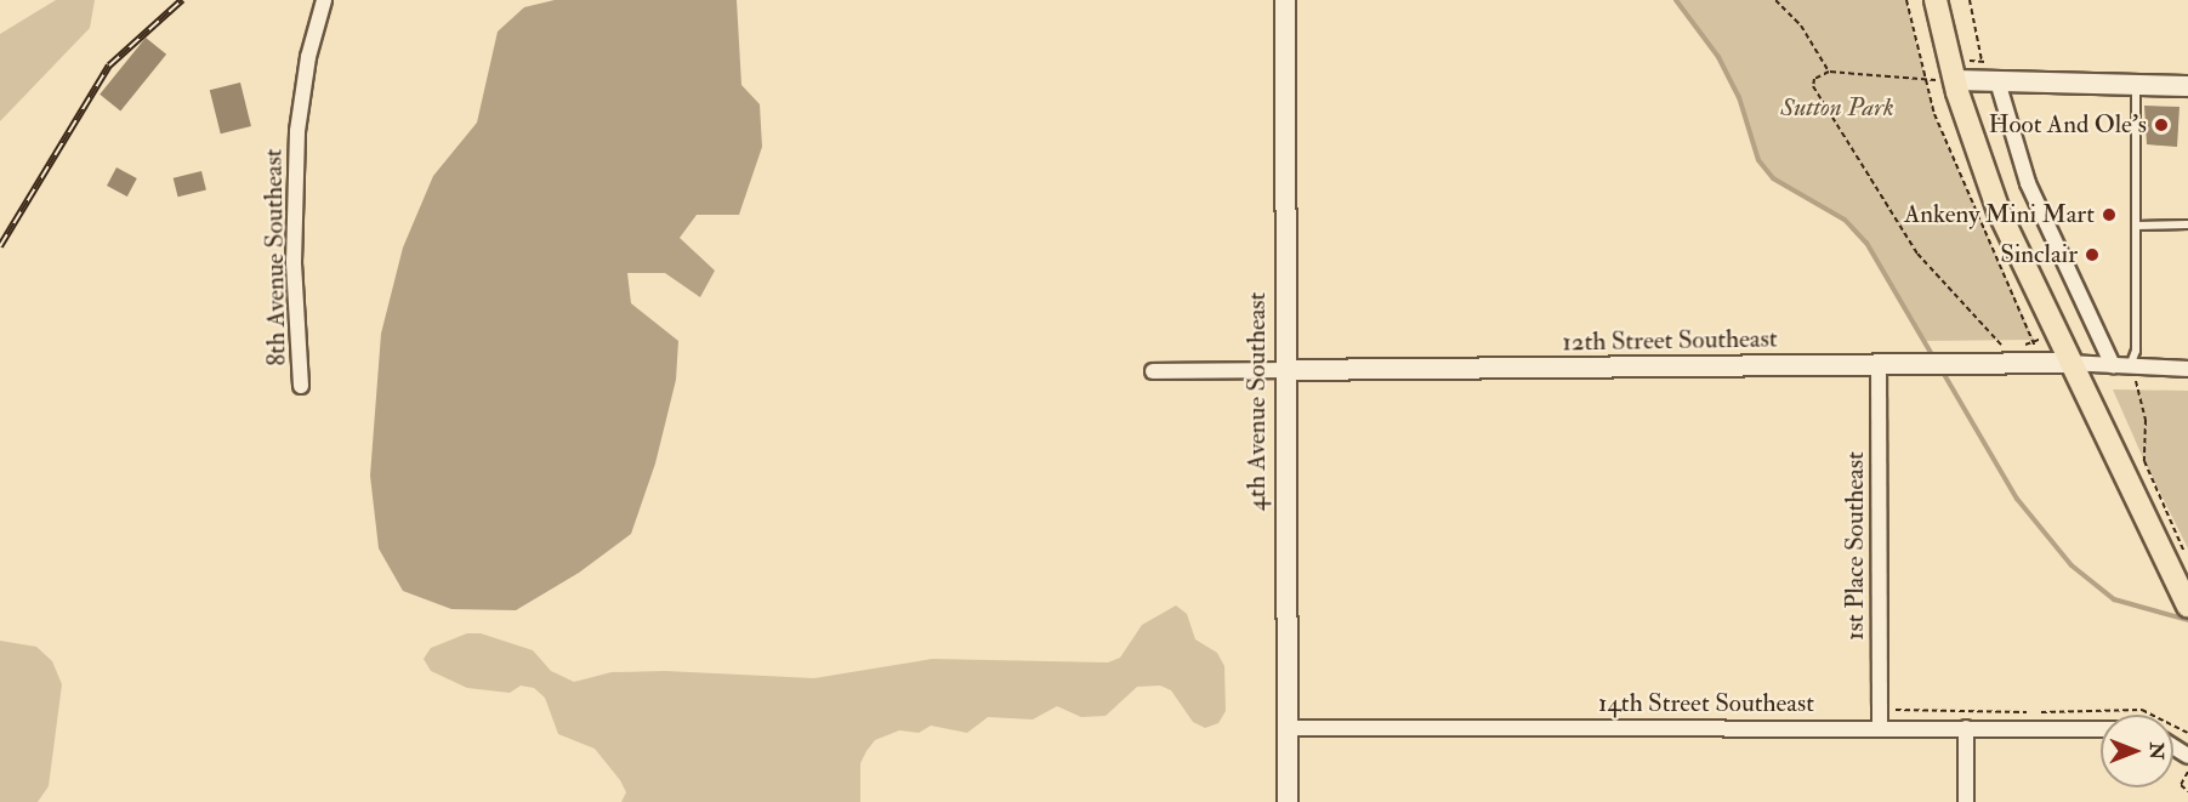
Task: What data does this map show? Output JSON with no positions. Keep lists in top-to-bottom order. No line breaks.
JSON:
{"streets":{"street":["8th Avenue Southeast","12th Street Southeast","4th Avenue Southeast","1st Place Southeast","14th Street Southeast"]},"crossings":[["12th Street Southeast","4th Avenue Southeast"],["12th Street Southeast","1st Place Southeast"],["4th Avenue Southeast","14th Street Southeast"],["1st Place Southeast","14th Street Southeast"]],"parks":["Sutton Park"],"places":["Hoot And Ole's","Ankeny Mini Mart","Sinclair"],"north":"right"}
